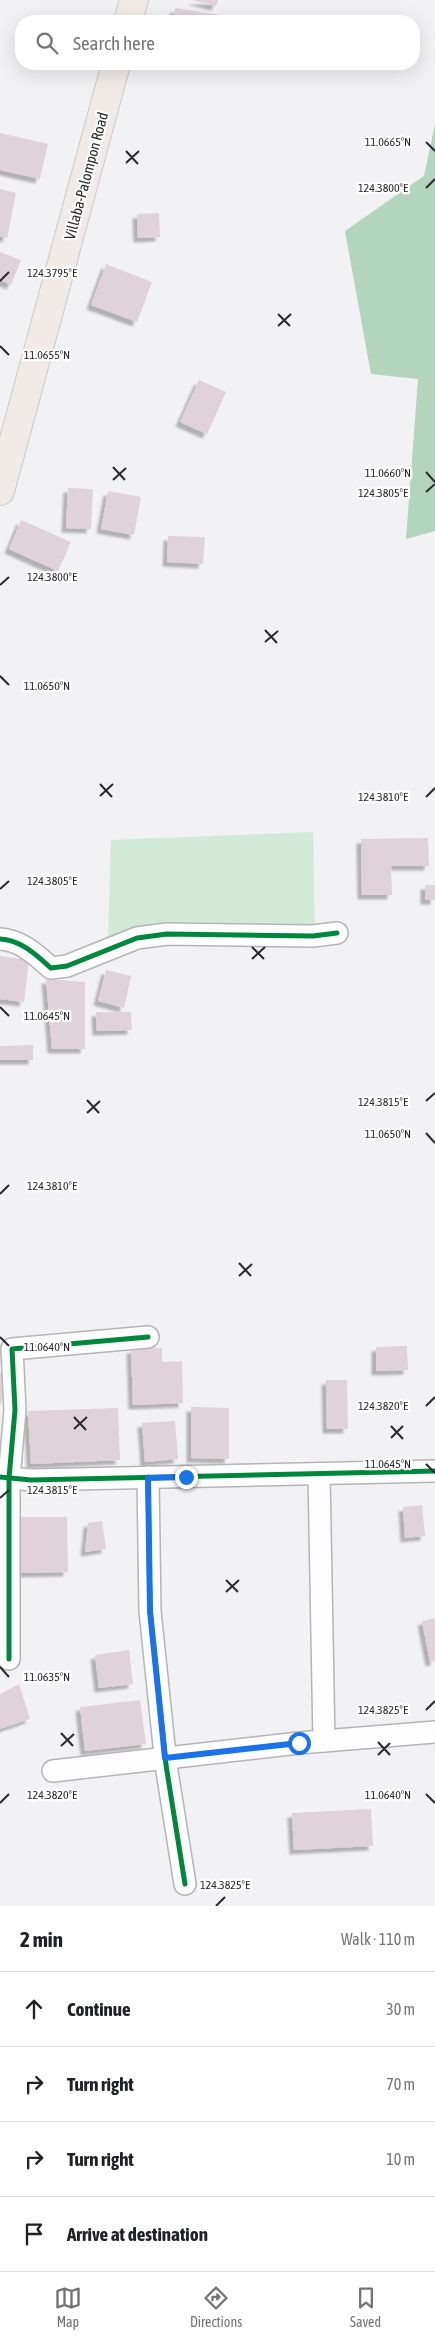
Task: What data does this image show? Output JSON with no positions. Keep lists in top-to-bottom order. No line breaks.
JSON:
{"streets":{"main road":["Villaba-Palompon Road"]},"page":{"search":"Search here","heading":["2 min","Walk · 110 m"],"list":[["Continue","30 m"],["Turn right","70 m"],["Turn right","10 m"],"Arrive at destination"],"nav":["Map","Directions","Saved"]},"coordinates":["11.0665°N","124.3800°E","124.3795°E","11.0655°N","11.0660°N","124.3805°E","11.0650°N","124.3810°E","11.0645°N","124.3815°E","11.0640°N","124.3820°E","11.0635°N","124.3825°E"]}
